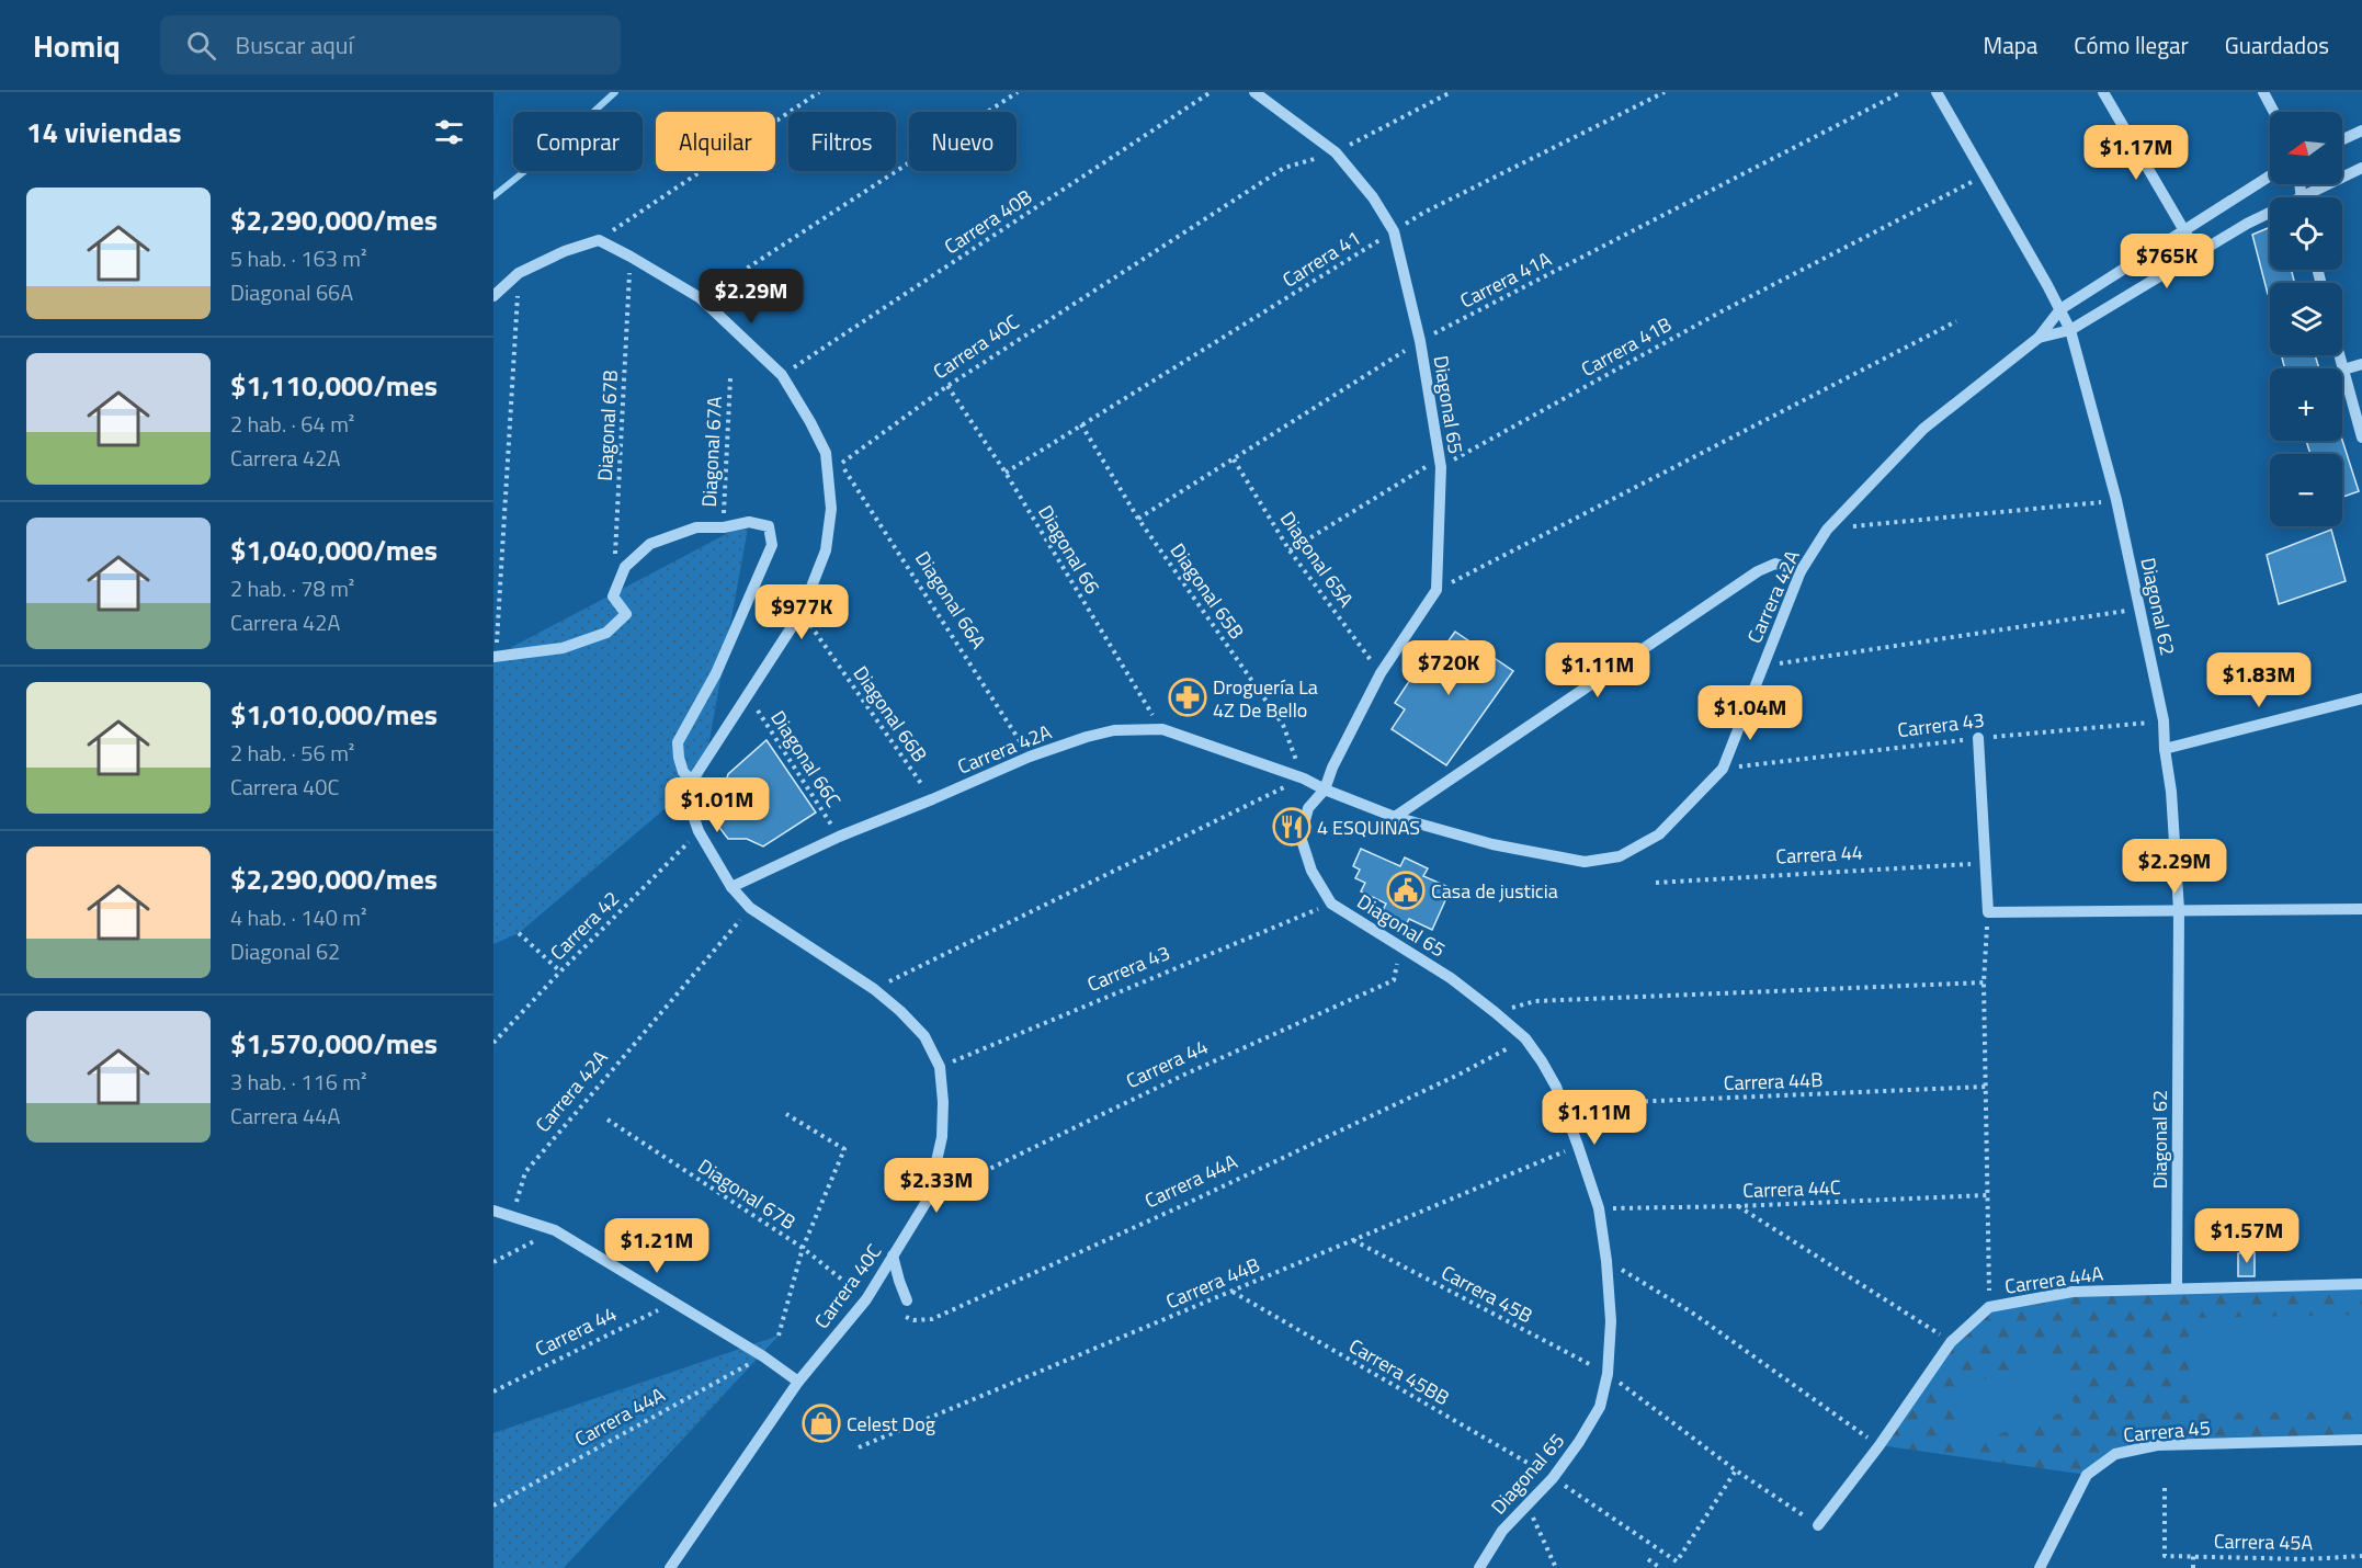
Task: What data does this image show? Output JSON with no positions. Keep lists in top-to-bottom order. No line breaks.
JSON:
{"streets":{"street":["Carrera 40C","Diagonal 65","Carrera 42A","Diagonal 62","Carrera 44A","Carrera 45"],"path":["Carrera 40B","Carrera 41","Carrera 41A","Carrera 41B","Diagonal 67B","Diagonal 67A","Diagonal 66","Diagonal 65A","Diagonal 65B","Diagonal 66A","Diagonal 66B","Carrera 43","Diagonal 66C","Carrera 44","Carrera 42","Carrera 44B","Carrera 44C","Carrera 45B","Carrera 45BB","Carrera 45A"]},"crossings":[["Carrera 41","Diagonal 65"],["Carrera 41","Diagonal 66"],["Carrera 41","Diagonal 65B"],["Carrera 41A","Diagonal 65"],["Carrera 41A","Diagonal 65A"],["Carrera 41A","Diagonal 65B"],["Carrera 40C","Diagonal 65"],["Carrera 40C","Diagonal 67B"],["Carrera 40C","Diagonal 67A"],["Carrera 40C","Diagonal 66"],["Carrera 40C","Carrera 42A"],["Carrera 40C","Diagonal 66A"],["Carrera 40C","Carrera 43"],["Carrera 40C","Carrera 44"],["Carrera 40C","Carrera 42"],["Carrera 41B","Diagonal 65"],["Carrera 41B","Diagonal 65A"],["Carrera 41B","Diagonal 62"],["Diagonal 65","Diagonal 65A"],["Diagonal 65","Carrera 42A"],["Diagonal 65","Carrera 43"],["Diagonal 65","Carrera 44"],["Diagonal 65","Carrera 44B"],["Diagonal 65","Carrera 44A"],["Diagonal 65","Carrera 44C"],["Diagonal 65","Carrera 45B"],["Diagonal 65","Carrera 45BB"],["Diagonal 66","Carrera 42A"],["Diagonal 65B","Carrera 42A"],["Carrera 42A","Diagonal 66A"],["Carrera 42A","Diagonal 62"],["Carrera 42A","Diagonal 66B"],["Carrera 42A","Carrera 43"],["Carrera 42A","Diagonal 66C"],["Diagonal 62","Carrera 43"],["Diagonal 62","Carrera 44A"],["Carrera 44B","Carrera 45B"],["Carrera 44B","Carrera 45BB"],["Carrera 44A","Carrera 45B"],["Carrera 45B","Carrera 45BB"]],"places":{"pharmacy":["Droguería La 4Z De Bello"],"restaurant":["4 ESQUINAS"],"public building":["Casa de justicia"],"shop":["Celest Dog"]},"north":"left","page":{"header":"Homiq","search":"Buscar aquí","nav":["Mapa","Cómo llegar","Guardados"],"heading":"14 viviendas","map_buttons":["+","−"],"chip":["Comprar","Alquilar","Filtros","Nuevo"],"price":["$1.17M","$765K","$2.29M","$977K","$720K","$1.11M","$1.83M","$1.04M","$1.01M","$2.29M","$1.11M","$2.33M","$1.57M","$1.21M"],"list":[{"name":"$2,290,000/mes","note":"5 hab. · 163 m² · Diagonal 66A"},{"name":"$1,110,000/mes","note":"2 hab. · 64 m² · Carrera 42A"},{"name":"$1,040,000/mes","note":"2 hab. · 78 m² · Carrera 42A"},{"name":"$1,010,000/mes","note":"2 hab. · 56 m² · Carrera 40C"},{"name":"$2,290,000/mes","note":"4 hab. · 140 m² · Diagonal 62"},{"name":"$1,570,000/mes","note":"3 hab. · 116 m² · Carrera 44A"}]}}
